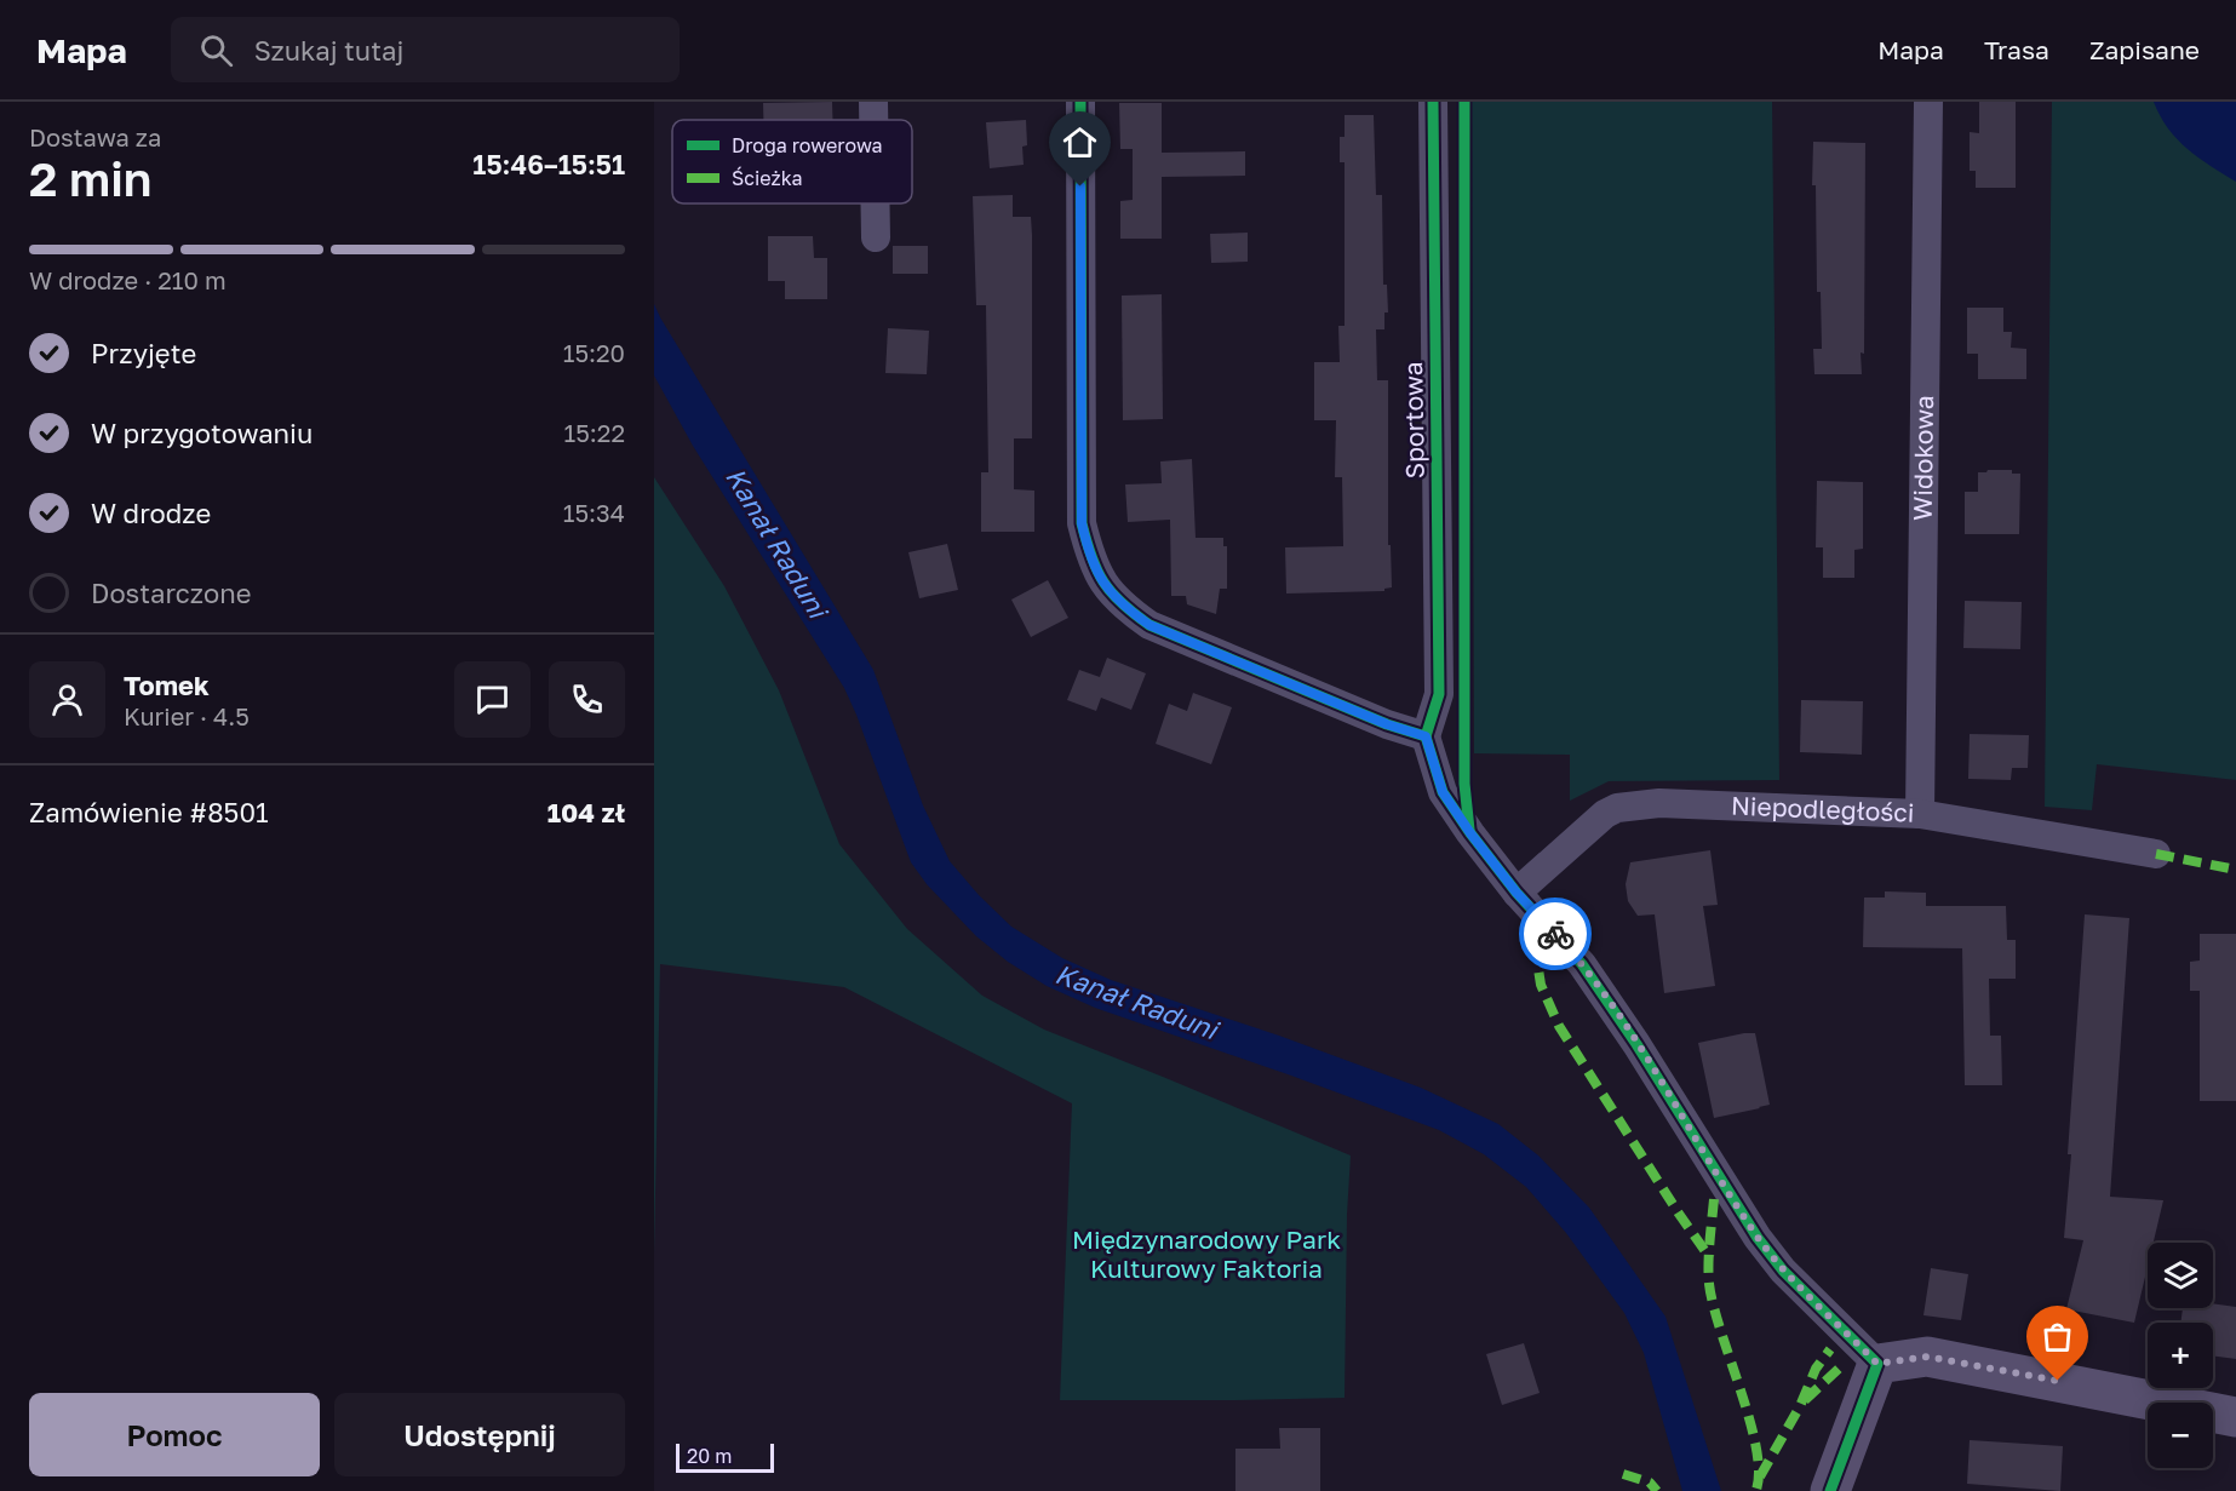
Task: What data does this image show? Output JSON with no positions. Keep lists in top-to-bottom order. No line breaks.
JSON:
{"streets":{"street":["Sportowa","Widokowa","Niepodległości"]},"crossings":[["Widokowa","Niepodległości"]],"water":["Kanał Raduni"],"parks":["Międzynarodowy Park Kulturowy Faktoria"],"legend":["Droga rowerowa","Ścieżka"],"scale_bar":"20 m","page":{"header":"Mapa","search":"Szukaj tutaj","nav":["Mapa","Trasa","Zapisane"],"heading":["2 min","Dostawa za","15:46–15:51"],"panel":["Tomek","Kurier · 4.5","Zamówienie #8501","104 zł"],"bar":"W drodze · 210 m","list":[["Przyjęte","15:20"],["W przygotowaniu","15:22"],["W drodze","15:34"],"Dostarczone"],"map_buttons":["+","−"],"buttons":["Pomoc","Udostępnij"],"scale":"20 m"}}
